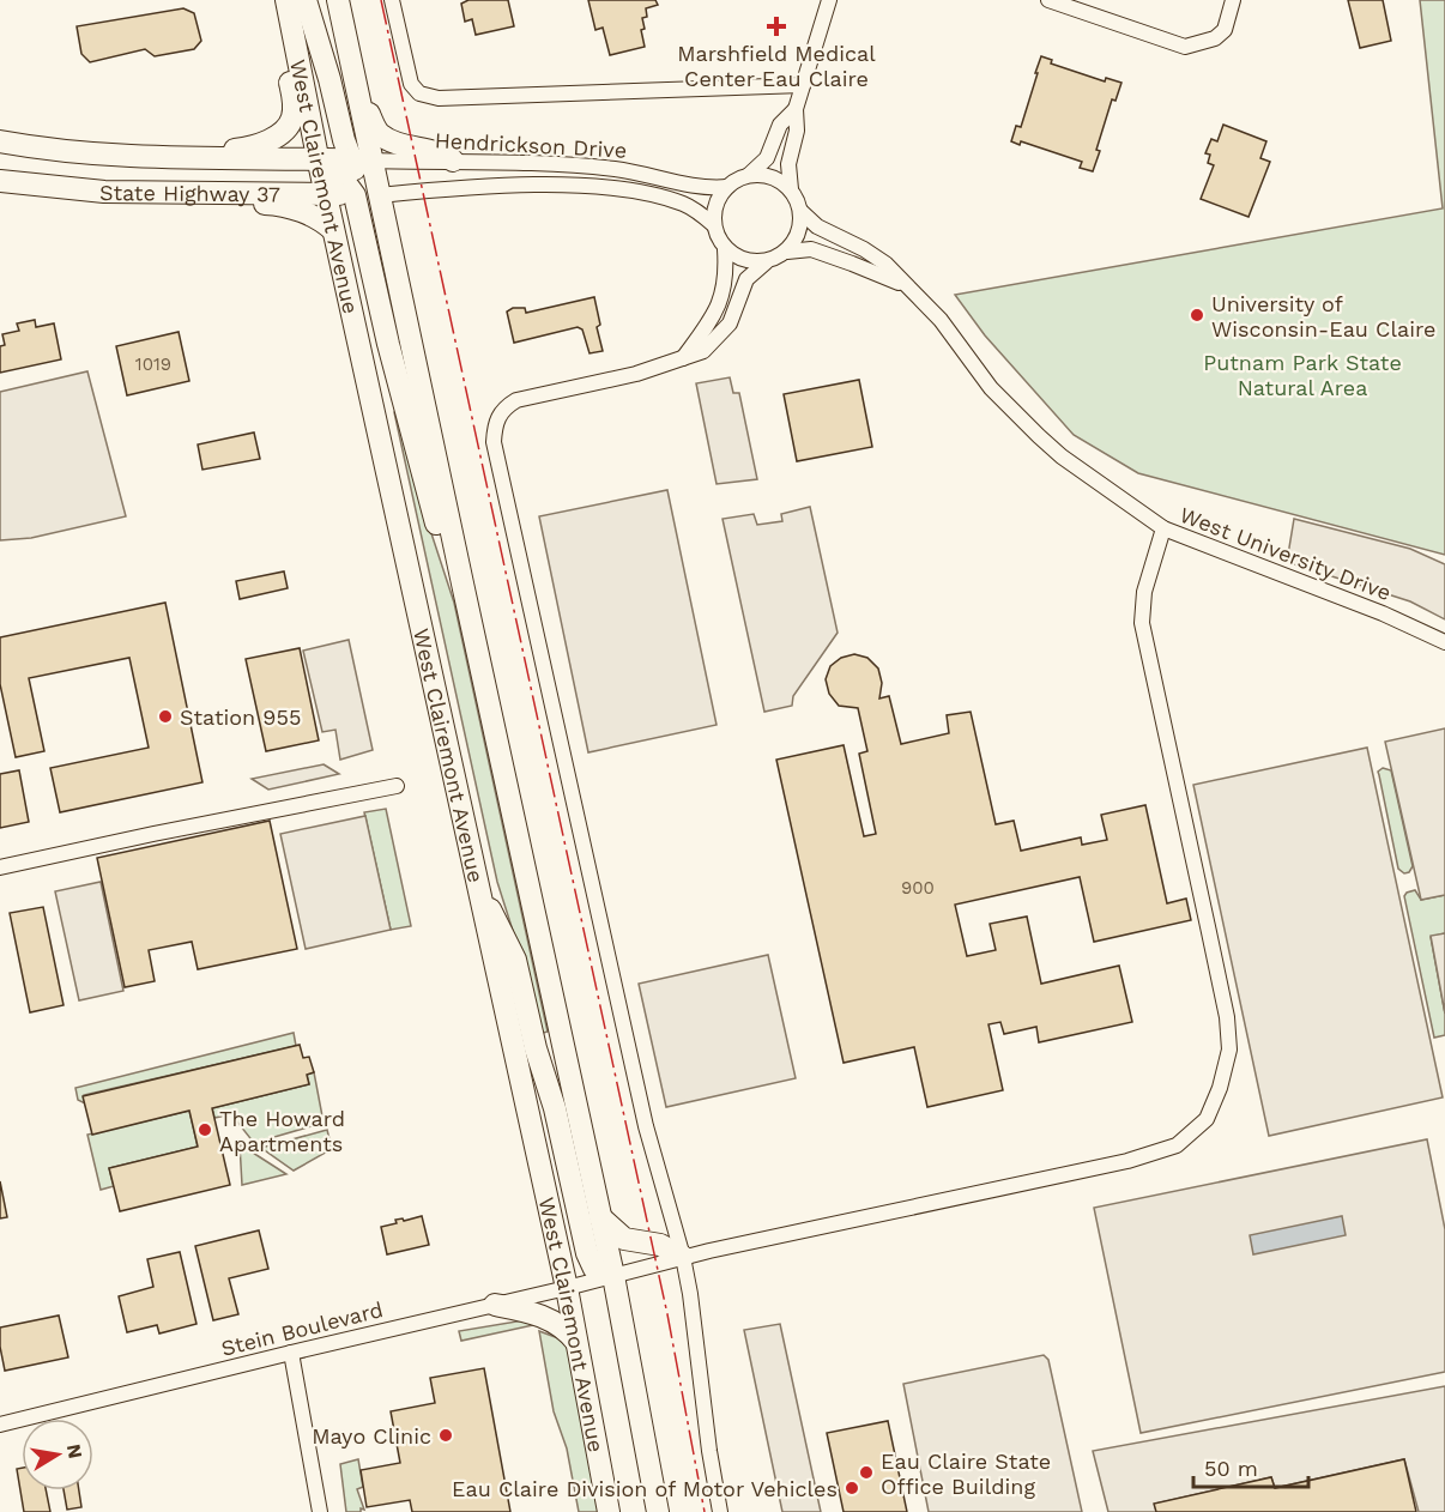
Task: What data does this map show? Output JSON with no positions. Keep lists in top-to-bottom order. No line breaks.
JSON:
{"streets":{"main road":["West Clairemont Avenue","State Highway 37"],"street":["Hendrickson Drive","West University Drive","Stein Boulevard"]},"crossings":[["Hendrickson Drive","State Highway 37"],["Hendrickson Drive","West University Drive"],["West Clairemont Avenue","State Highway 37"],["West Clairemont Avenue","Stein Boulevard"],["West University Drive","Stein Boulevard"]],"parks":["Putnam Park State Natural Area"],"places":{"health":["Marshfield Medical Center Eau Claire"],"other":["University of Wisconsin-Eau Claire","Station 955","The Howard Apartments","Mayo Clinic","Eau Claire State Office Building","Eau Claire Division of Motor Vehicles"]},"house_numbers":["1019","900"],"scale_bar":"50 m","north":"right"}
